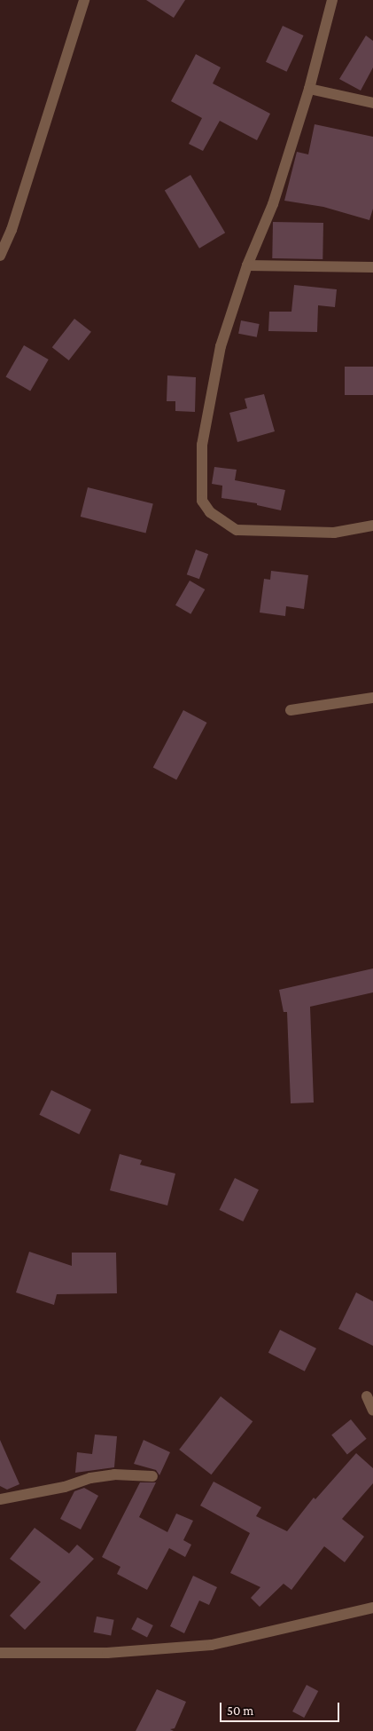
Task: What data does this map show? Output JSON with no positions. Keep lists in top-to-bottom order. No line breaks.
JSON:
{"scale_bar":"50 m"}
